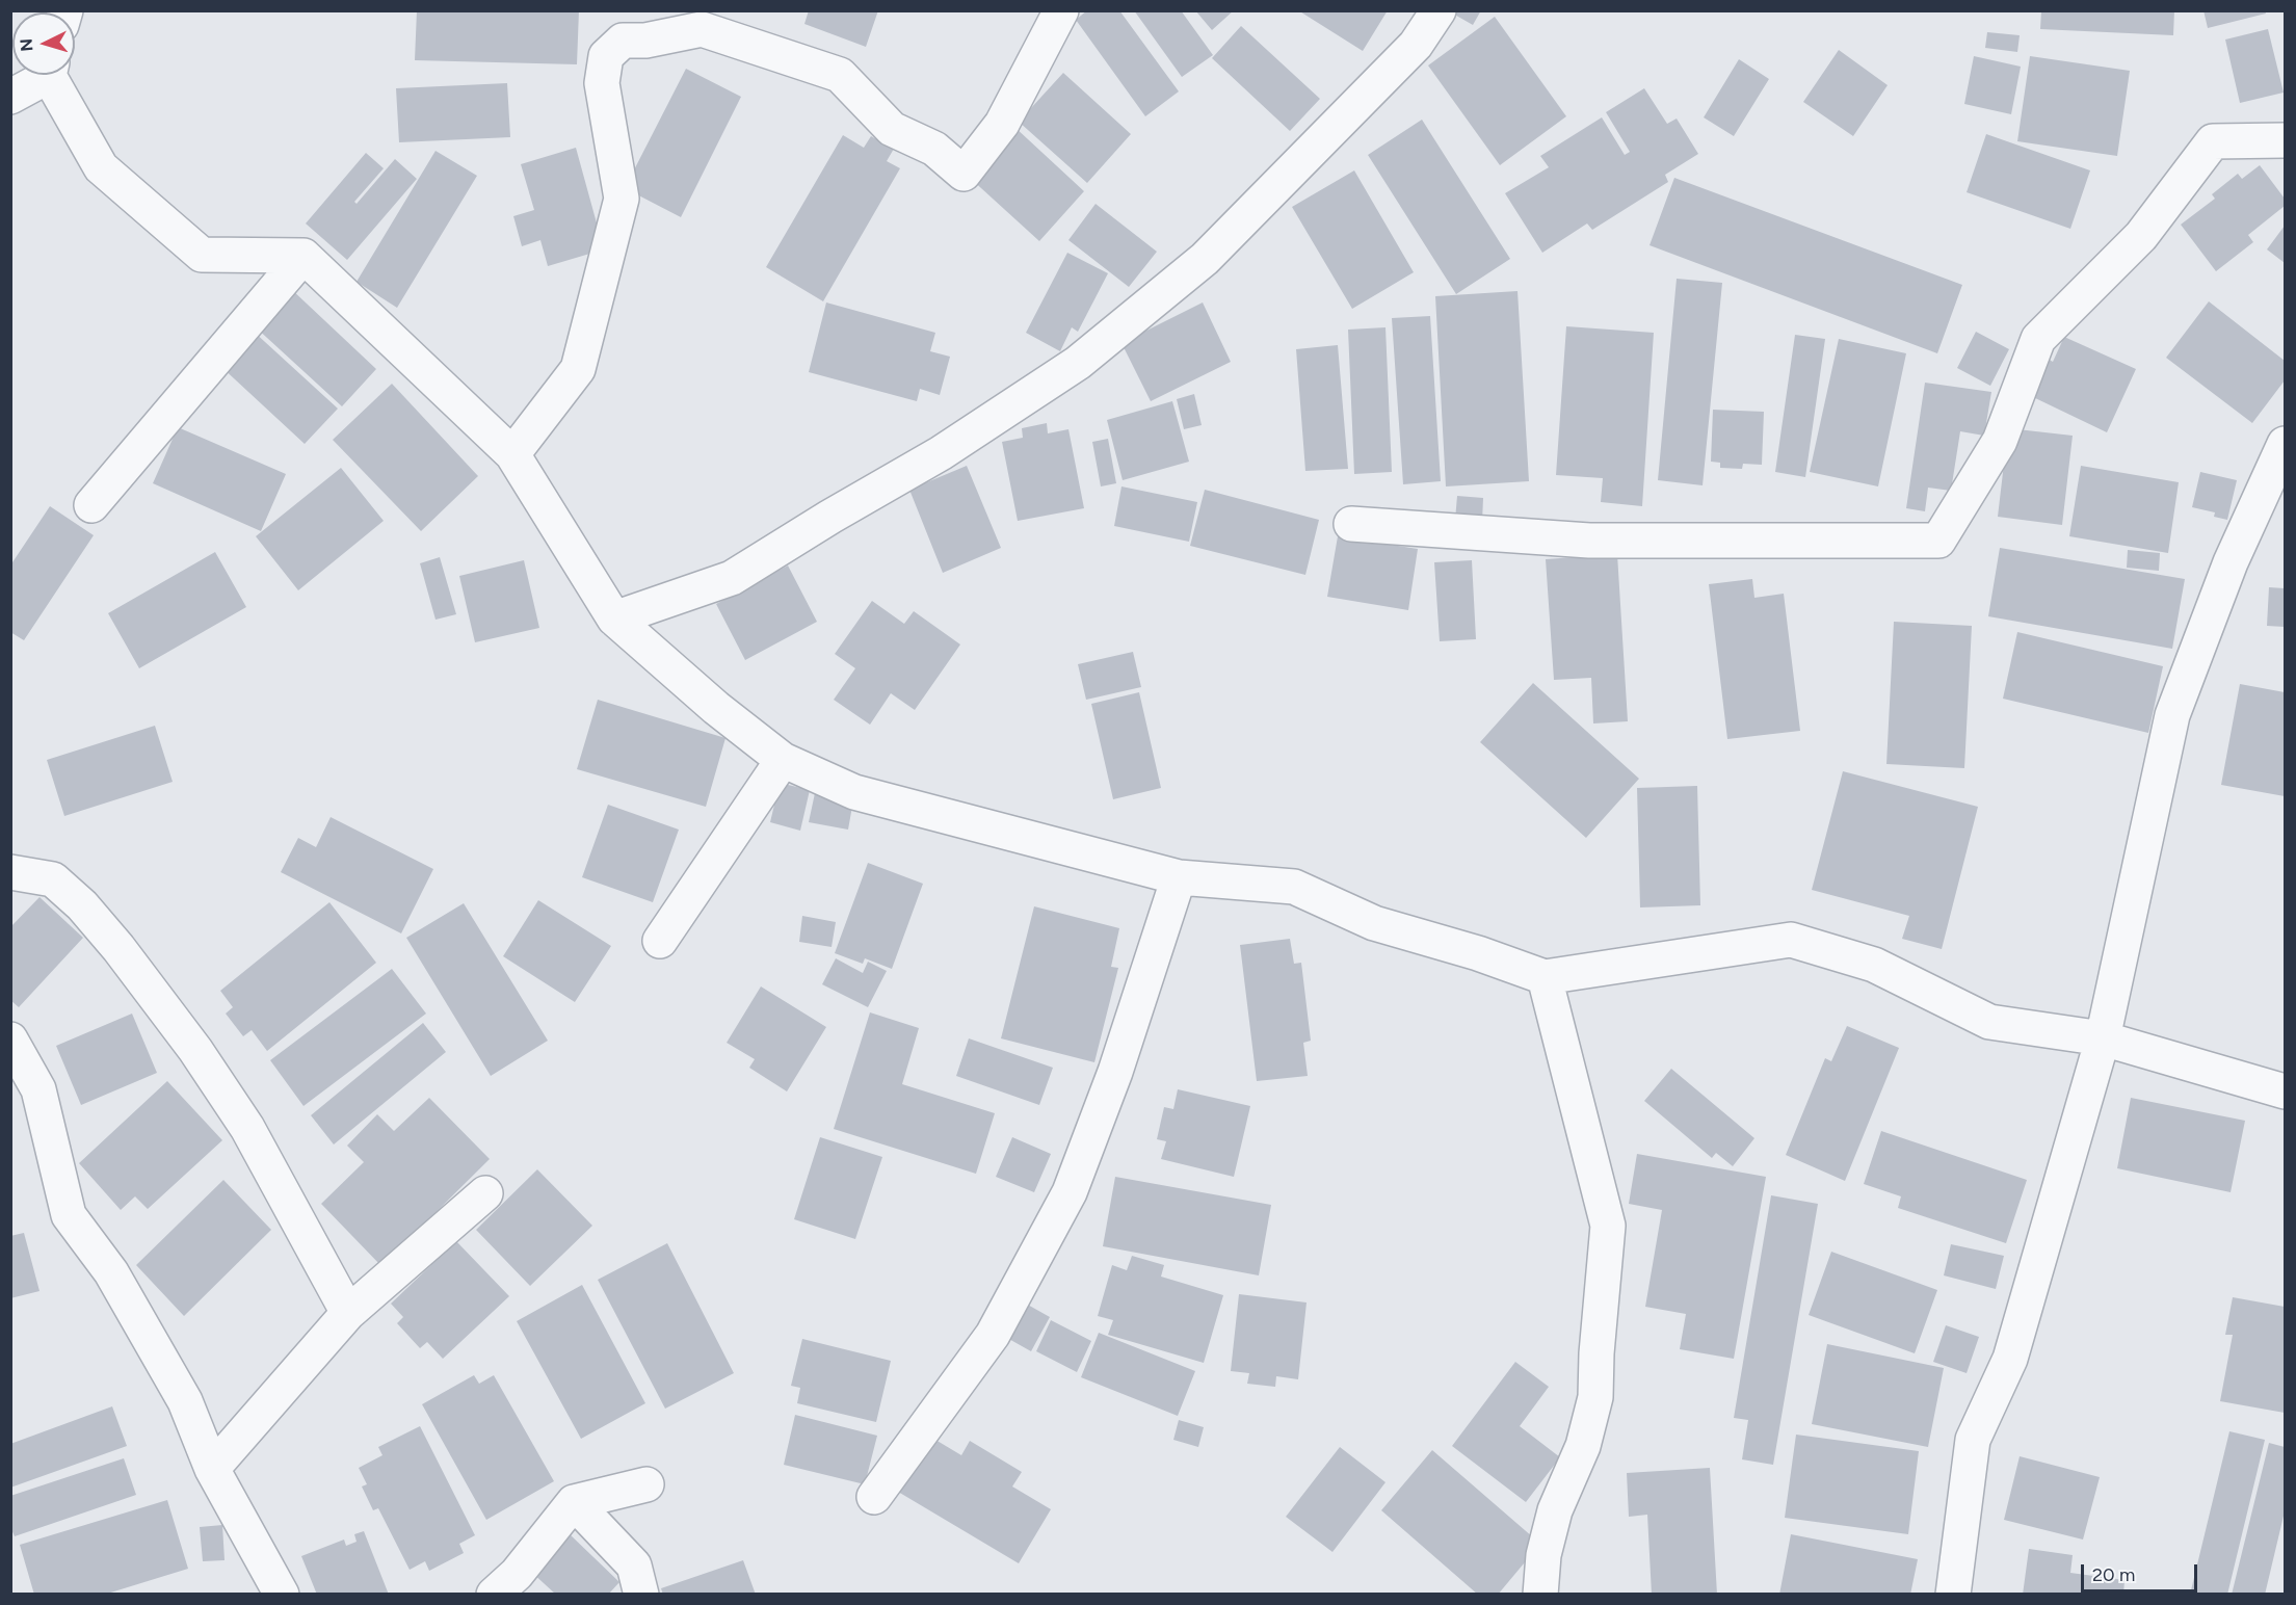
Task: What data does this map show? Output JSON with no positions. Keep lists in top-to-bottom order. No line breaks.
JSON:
{"scale_bar":"20 m","north":"left"}
